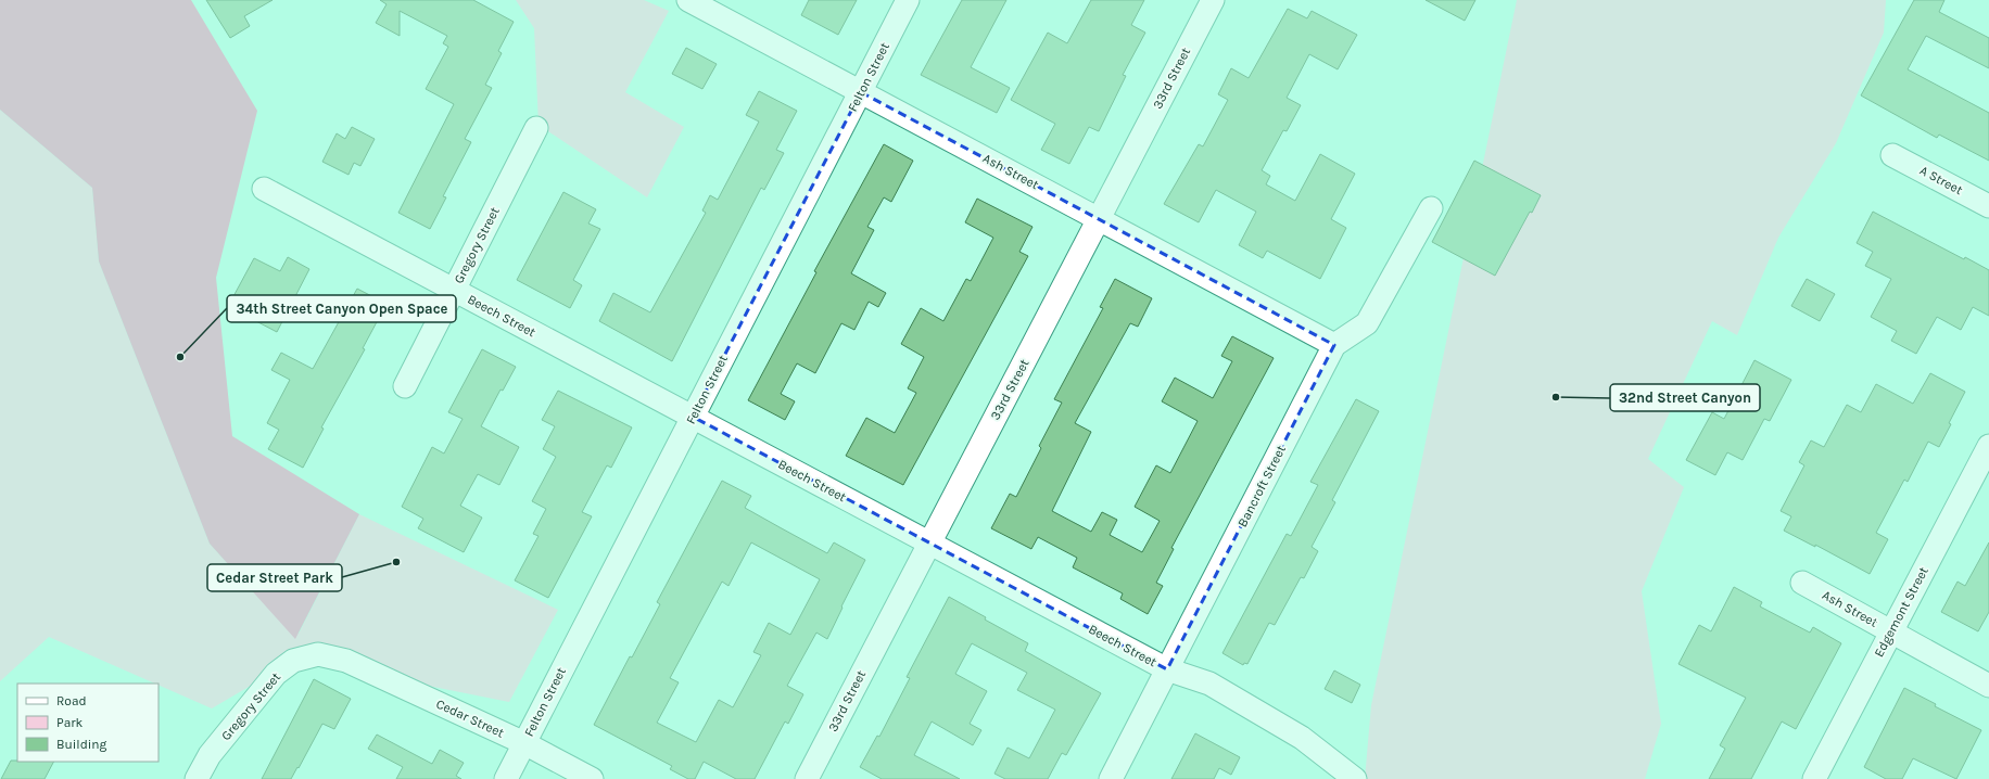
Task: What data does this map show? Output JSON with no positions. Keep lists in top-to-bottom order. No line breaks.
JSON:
{"streets":{"street":["Felton Street","33rd Street","Ash Street","A Street","Gregory Street","Beech Street","Bancroft Street","Edgemont Street","Cedar Street"]},"crossings":[["Felton Street","Ash Street"],["Felton Street","Beech Street"],["Felton Street","Cedar Street"],["33rd Street","Ash Street"],["33rd Street","Beech Street"],["Ash Street","Bancroft Street"],["Ash Street","Edgemont Street"],["Gregory Street","Beech Street"],["Gregory Street","Cedar Street"],["Beech Street","Bancroft Street"]],"places":["34th Street Canyon Open Space","32nd Street Canyon","Cedar Street Park"],"legend":["Road","Park","Building"]}
